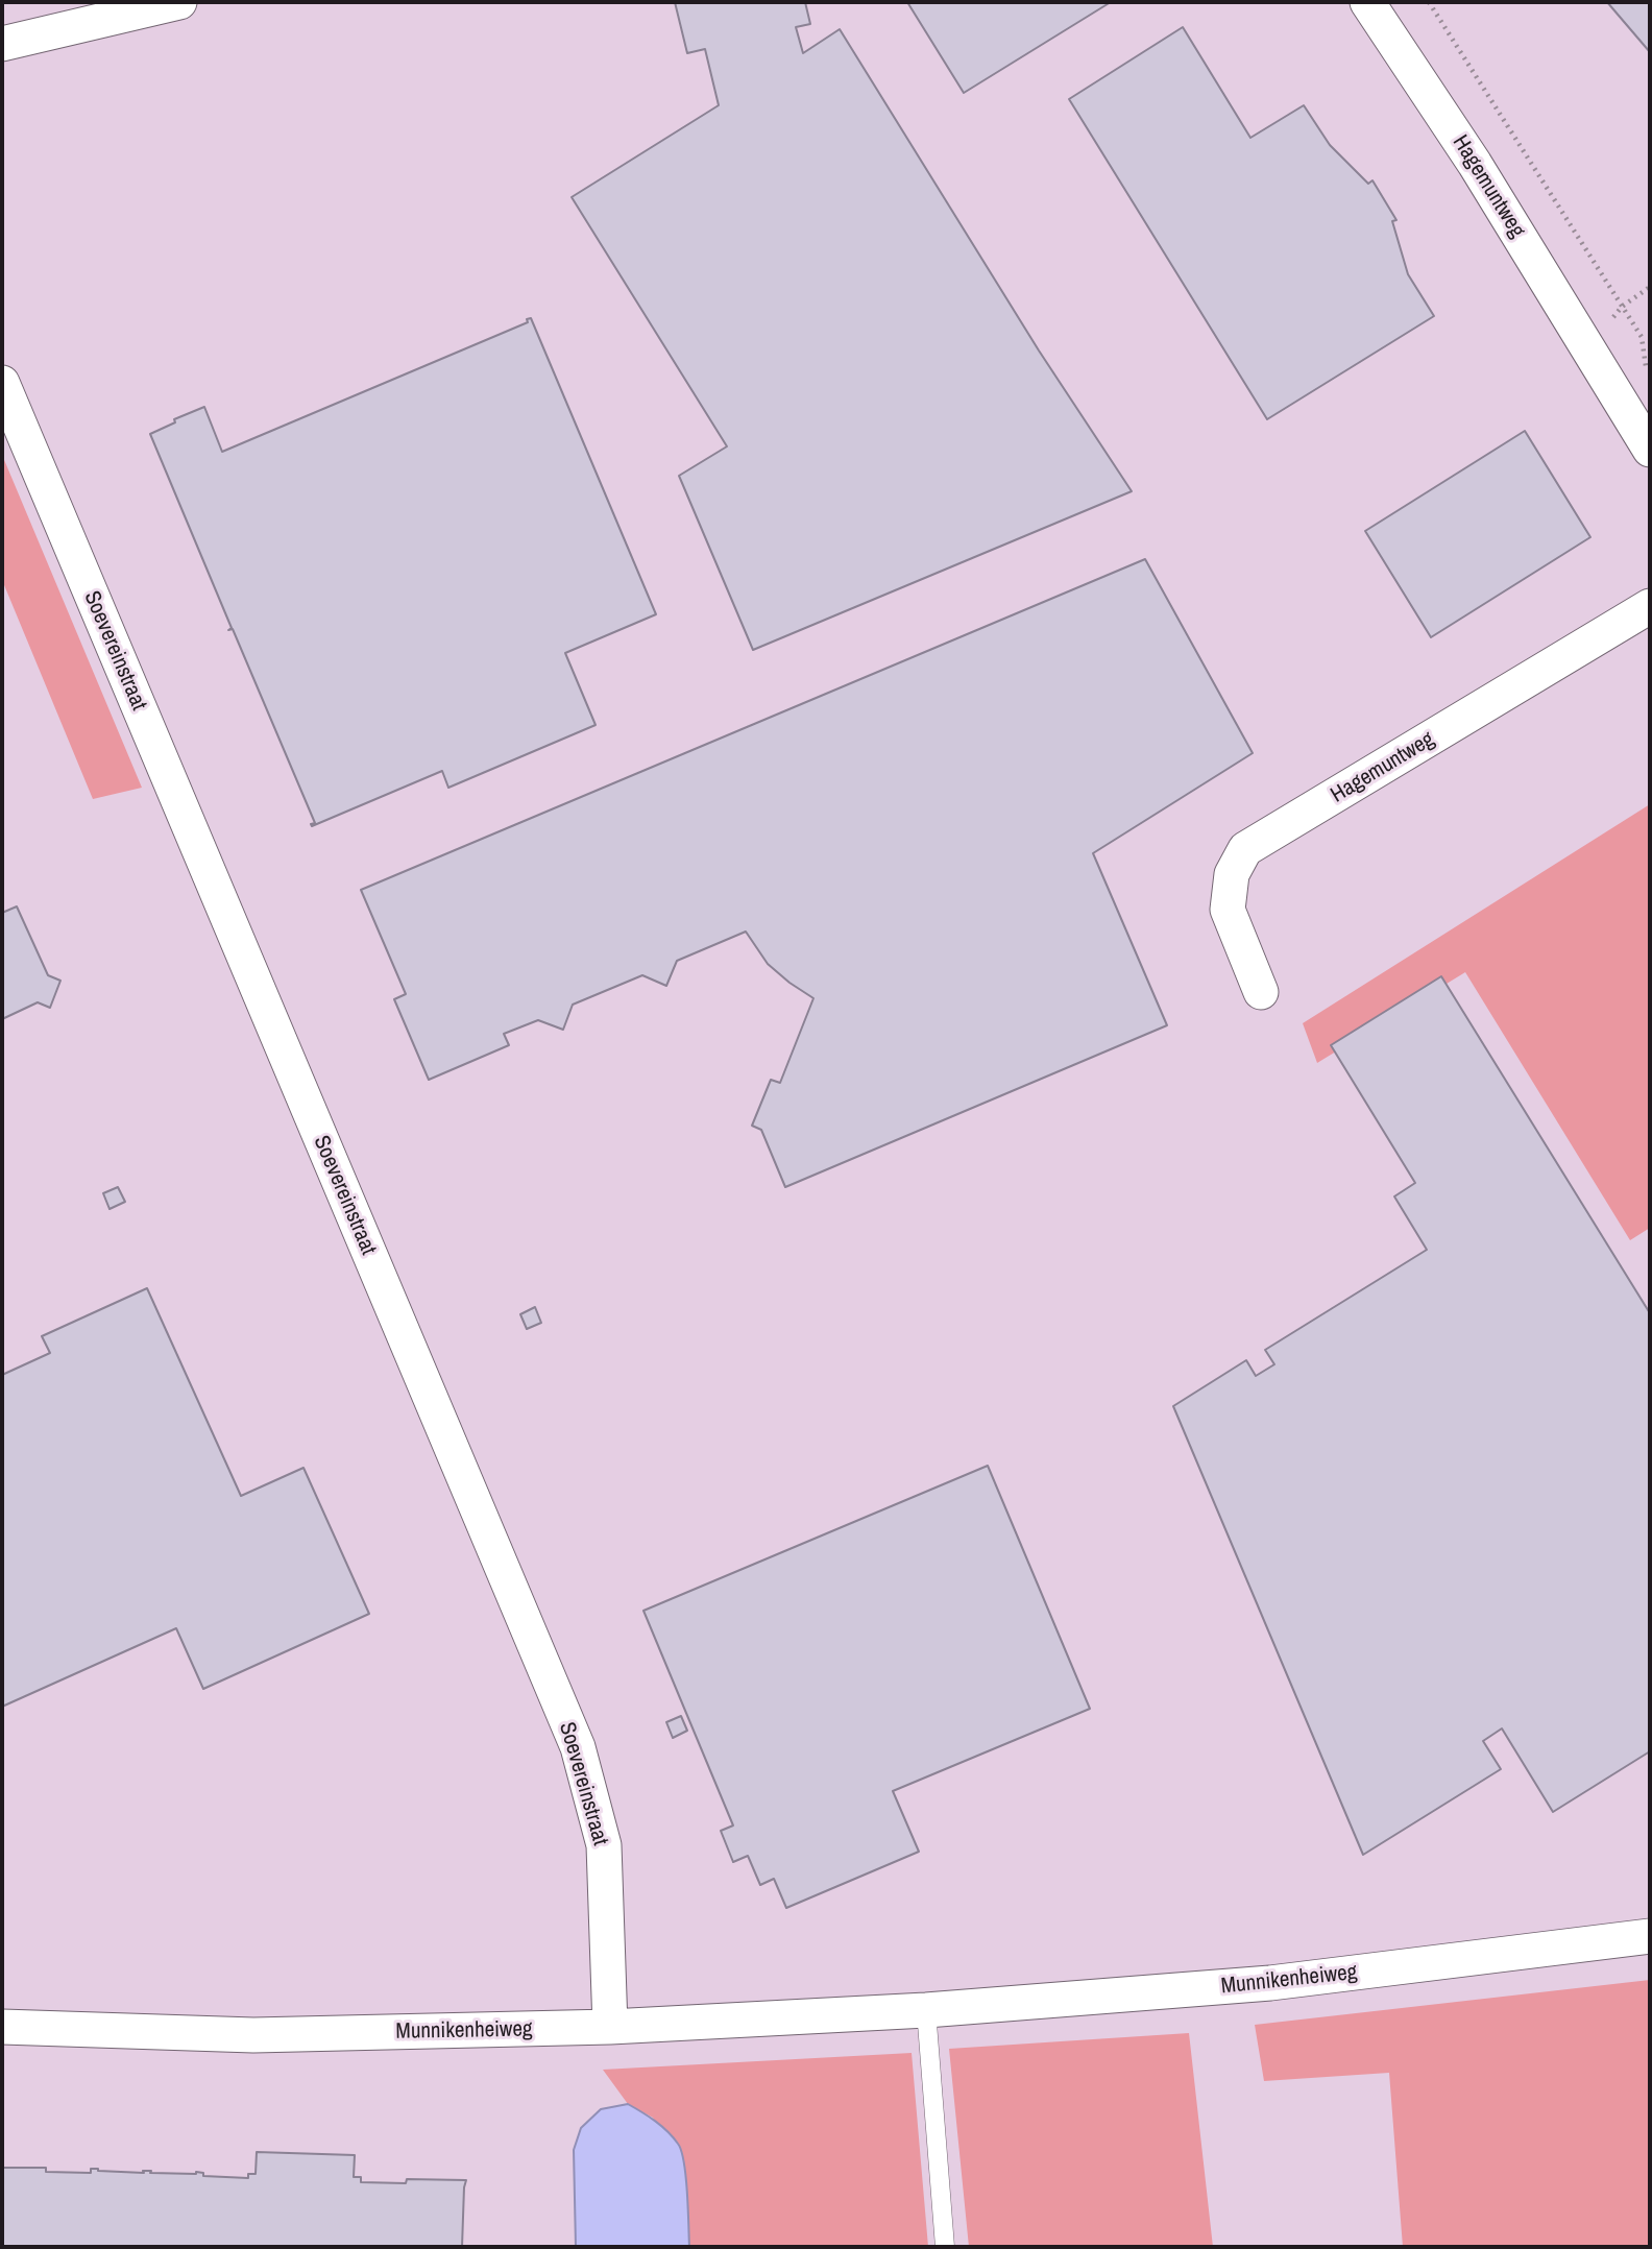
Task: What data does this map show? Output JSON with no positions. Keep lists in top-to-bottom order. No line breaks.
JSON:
{"streets":{"street":["Hagemuntweg","Soevereinstraat","Munnikenheiweg"]},"crossings":[["Soevereinstraat","Munnikenheiweg"]]}
